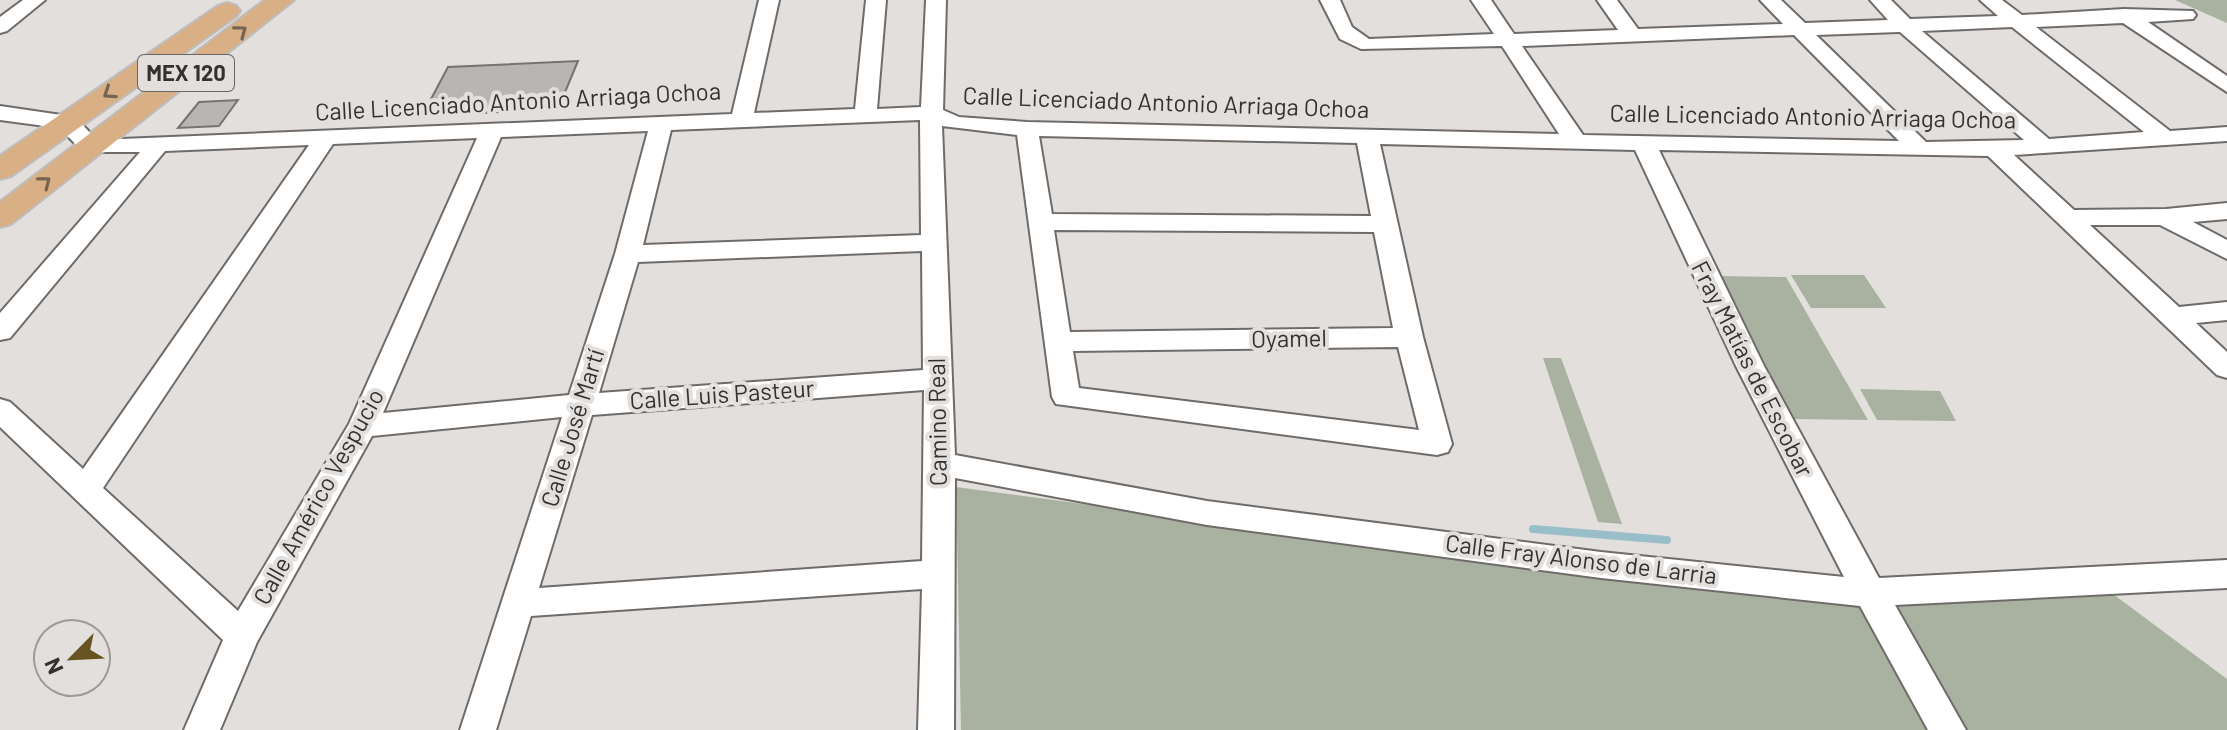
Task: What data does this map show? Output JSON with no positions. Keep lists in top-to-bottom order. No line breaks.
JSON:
{"streets":{"main road":["MEX 120"],"street":["Calle Licenciado Antonio Arriaga Ochoa","Oyamel","Fray Matías de Escobar","Calle Luis Pasteur","Camino Real","Calle José Martí","Calle Américo Vespucio","Calle Fray Alonso de Larria"]},"crossings":[["MEX 120","Calle Licenciado Antonio Arriaga Ochoa"],["Calle Licenciado Antonio Arriaga Ochoa","Fray Matías de Escobar"],["Calle Licenciado Antonio Arriaga Ochoa","Camino Real"],["Calle Licenciado Antonio Arriaga Ochoa","Calle José Martí"],["Calle Licenciado Antonio Arriaga Ochoa","Calle Américo Vespucio"],["Fray Matías de Escobar","Calle Fray Alonso de Larria"],["Calle Luis Pasteur","Camino Real"],["Calle Luis Pasteur","Calle José Martí"],["Calle Luis Pasteur","Calle Américo Vespucio"],["Camino Real","Calle Fray Alonso de Larria"]],"north":"bottom left"}
